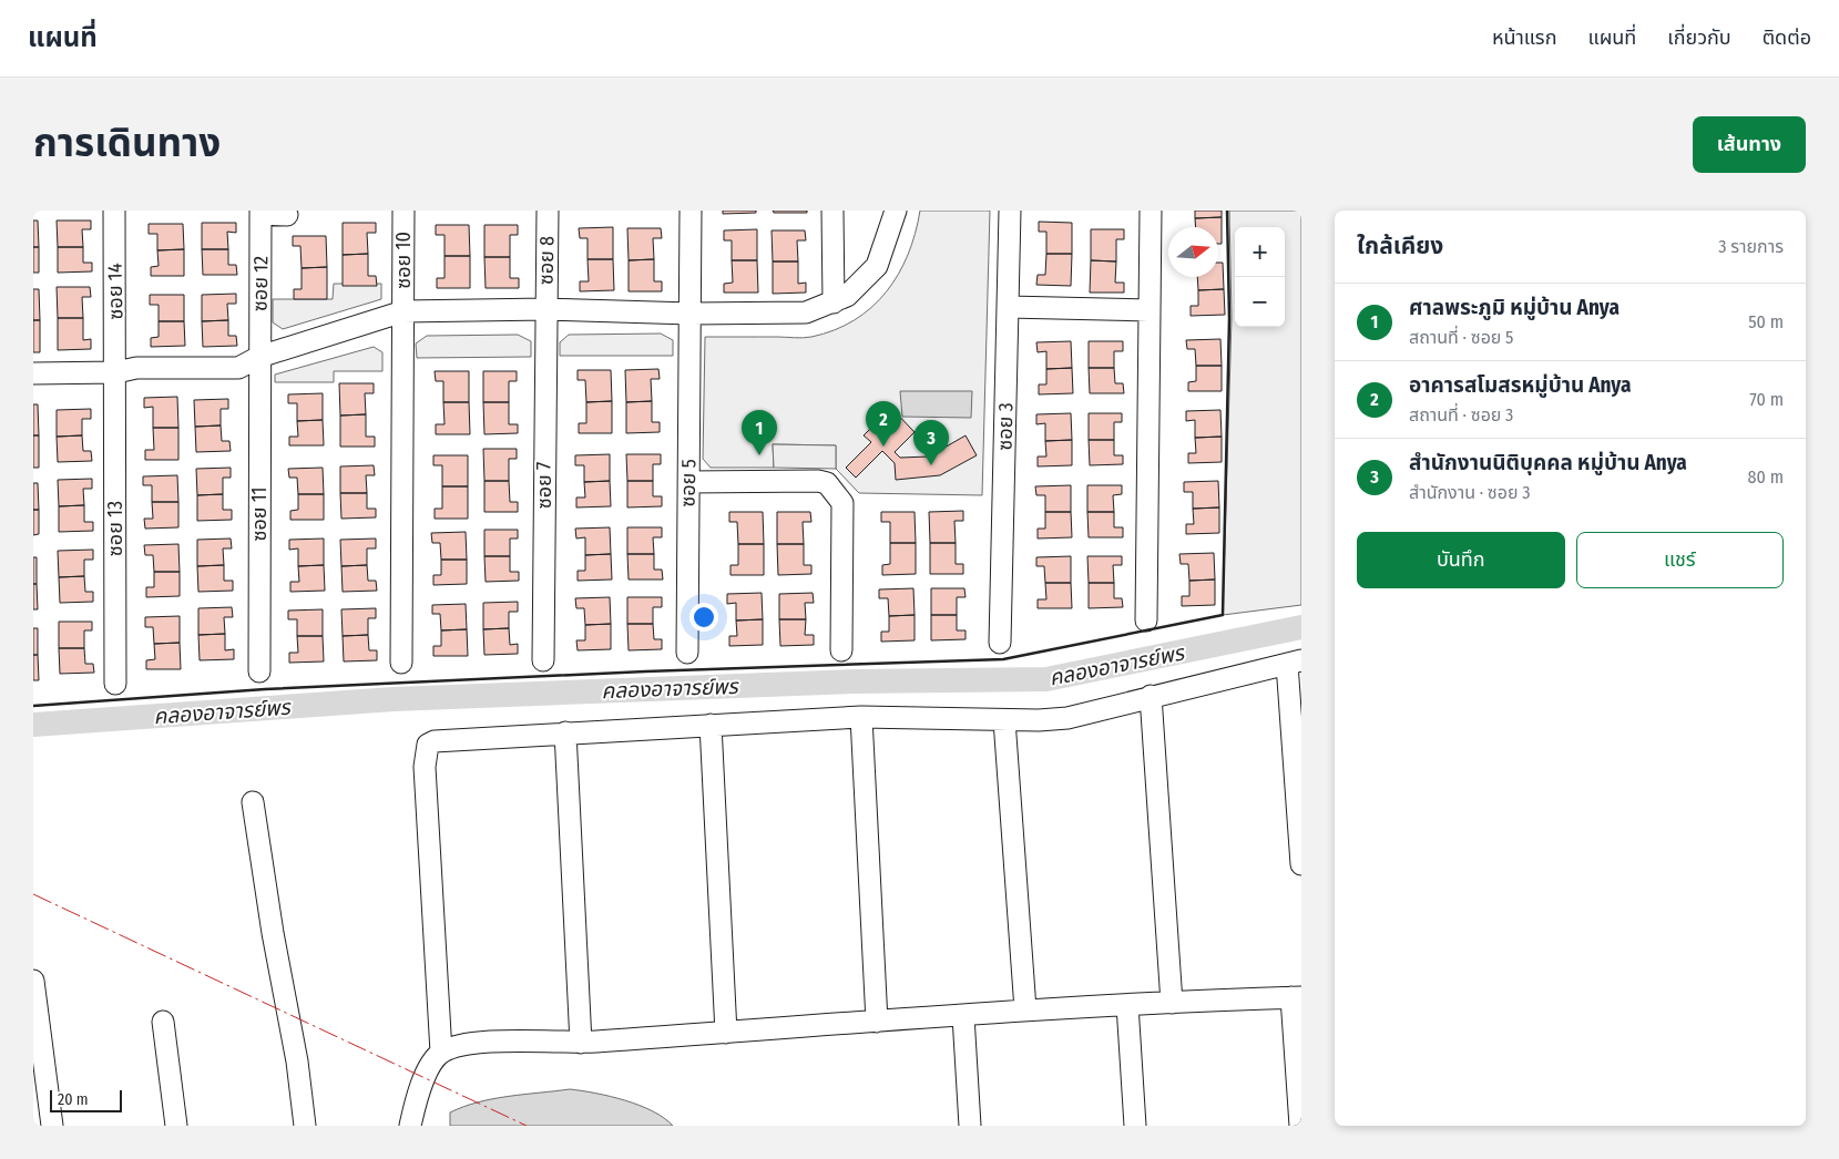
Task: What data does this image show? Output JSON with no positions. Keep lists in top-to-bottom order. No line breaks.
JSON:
{"streets":{"street":["ซอย 10","ซอย 8","ซอย 12","ซอย 14","ซอย 3","ซอย 5","ซอย 7","ซอย 11","ซอย 13"]},"crossings":[["ซอย 8","ซอย 7"],["ซอย 12","ซอย 11"],["ซอย 14","ซอย 13"]],"water":["คลองอาจารย์พร"],"scale_bar":"20 m","north":"right","page":{"header":"แผนที่","nav":["หน้าแรก","แผนที่","เกี่ยวกับ","ติดต่อ"],"title":"การเดินทาง","buttons":["เส้นทาง",["บันทึก","แชร์"]],"heading":["ใกล้เคียง","3 รายการ"],"map_buttons":["+","−"],"list":[{"mark":"1","name":"ศาลพระภูมิ หมู่บ้าน Anya","note":"สถานที่ · ซอย 5","value":"50 m"},{"mark":"2","name":"อาคารสโมสรหมู่บ้าน Anya","note":"สถานที่ · ซอย 3","value":"70 m"},{"mark":"3","name":"สำนักงานนิติบุคคล หมู่บ้าน Anya","note":"สำนักงาน · ซอย 3","value":"80 m"}],"pins":["2","1","3"],"scale":"20 m"}}
